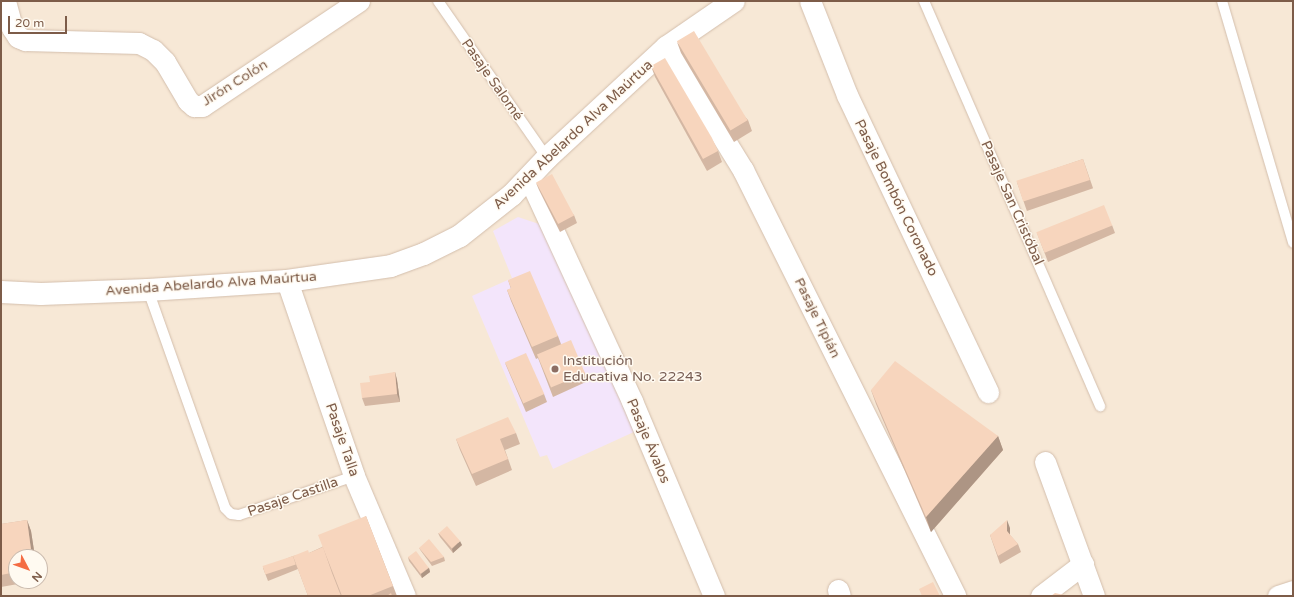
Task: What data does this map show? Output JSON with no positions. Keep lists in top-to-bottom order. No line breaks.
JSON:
{"streets":{"street":["Jirón Colón","Avenida Abelardo Alva Maúrtua","Pasaje Bombón Coronado","Pasaje Tipián","Pasaje Talla","Pasaje Ávalos"],"lane":["Pasaje Salomé","Pasaje San Cristóbal","Pasaje Castilla"]},"crossings":[["Pasaje Salomé","Avenida Abelardo Alva Maúrtua"],["Avenida Abelardo Alva Maúrtua","Pasaje Tipián"],["Avenida Abelardo Alva Maúrtua","Pasaje Talla"],["Avenida Abelardo Alva Maúrtua","Pasaje Ávalos"],["Avenida Abelardo Alva Maúrtua","Pasaje Castilla"],["Pasaje Talla","Pasaje Castilla"]],"places":["Institución Educativa No. 22243"],"scale_bar":"20 m","north":"bottom right"}
